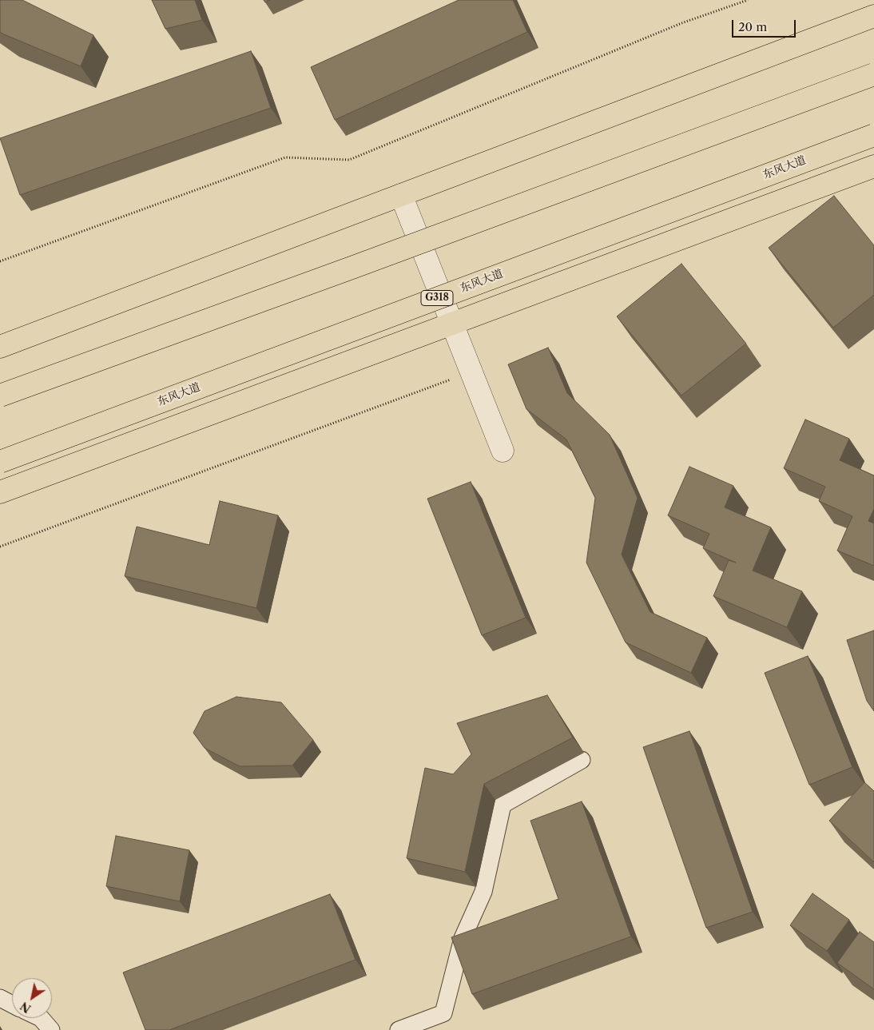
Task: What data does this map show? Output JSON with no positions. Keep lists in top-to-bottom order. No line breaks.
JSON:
{"streets":{"main road":["东风大道","G318"]},"scale_bar":"20 m","north":"bottom left"}
